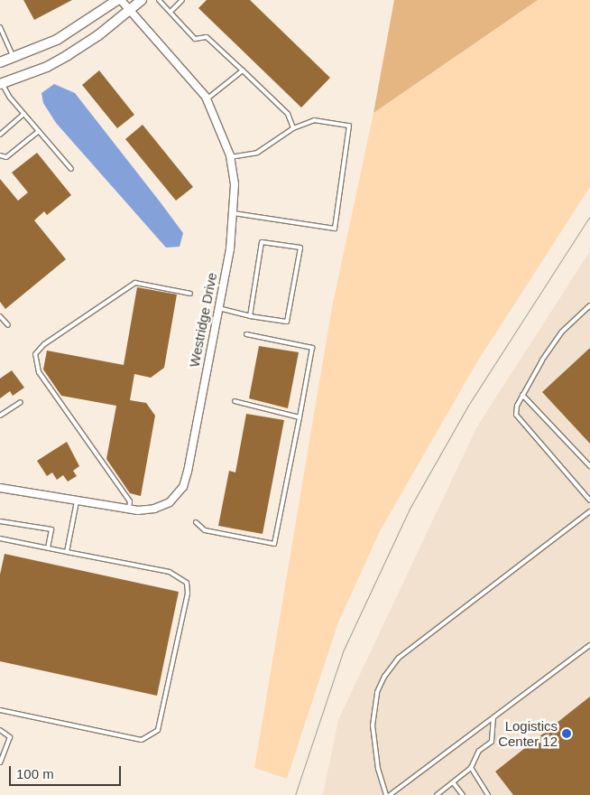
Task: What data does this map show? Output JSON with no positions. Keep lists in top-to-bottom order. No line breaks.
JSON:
{"streets":{"street":["Westridge Drive"]},"places":["Logistics Center 12"],"scale_bar":"100 m"}
